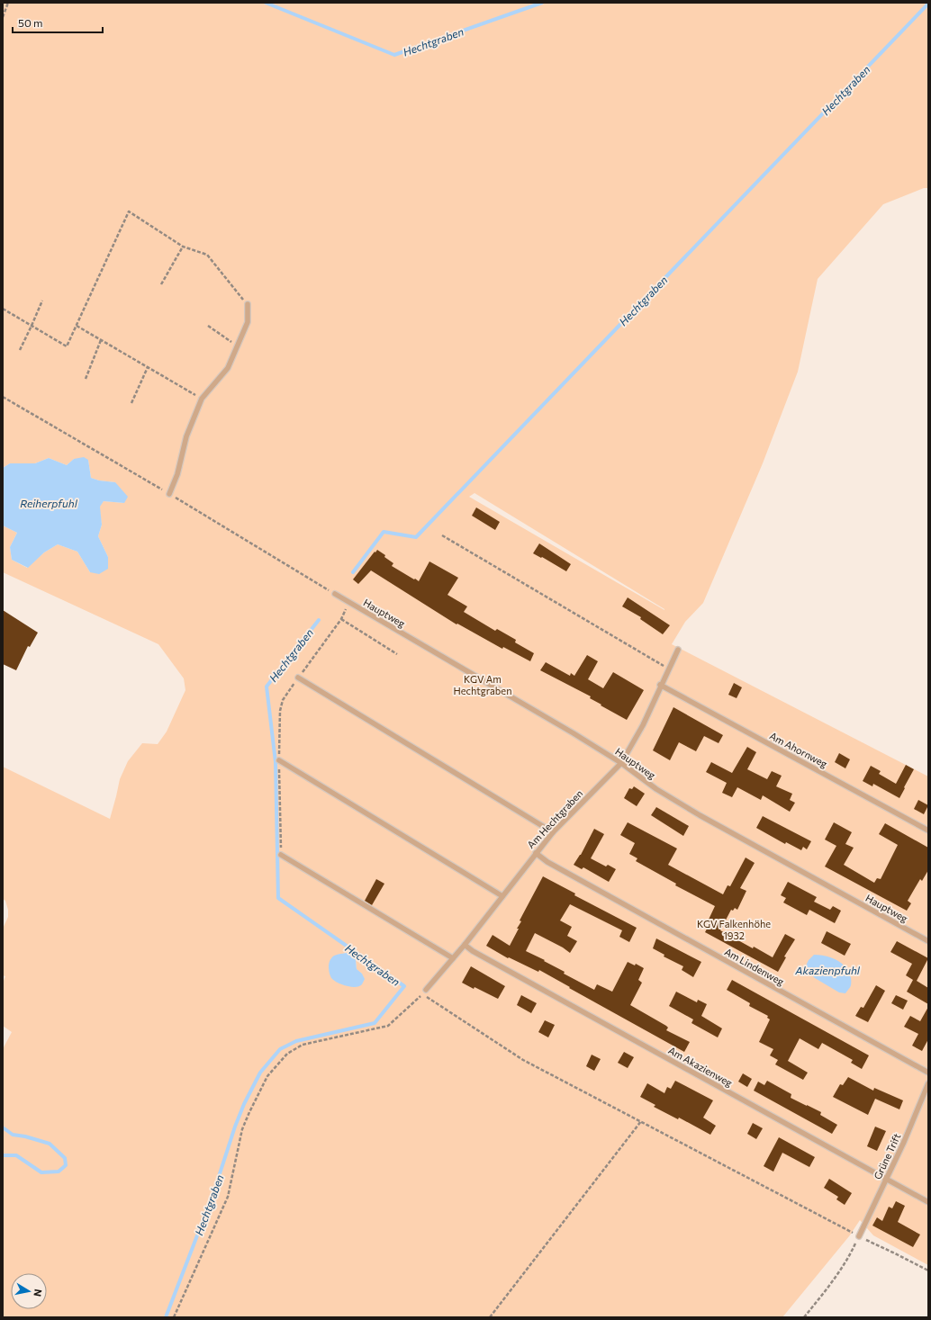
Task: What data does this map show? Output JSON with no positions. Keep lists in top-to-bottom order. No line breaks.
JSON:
{"streets":{"lane":["Hauptweg","Am Ahornweg","Am Hechtgraben","Am Lindenweg","Am Akazienweg","Grüne Trift"]},"crossings":[["Hauptweg","Am Hechtgraben"],["Am Ahornweg","Am Hechtgraben"],["Am Hechtgraben","Am Lindenweg"],["Am Hechtgraben","Am Akazienweg"],["Am Akazienweg","Grüne Trift"]],"water":["Hechtgraben","Reiherpfuhl","Akazienpfuhl"],"parks":["KGV Am Hechtgraben","KGV Falkenhöhe 1932"],"scale_bar":"50 m","north":"right"}
